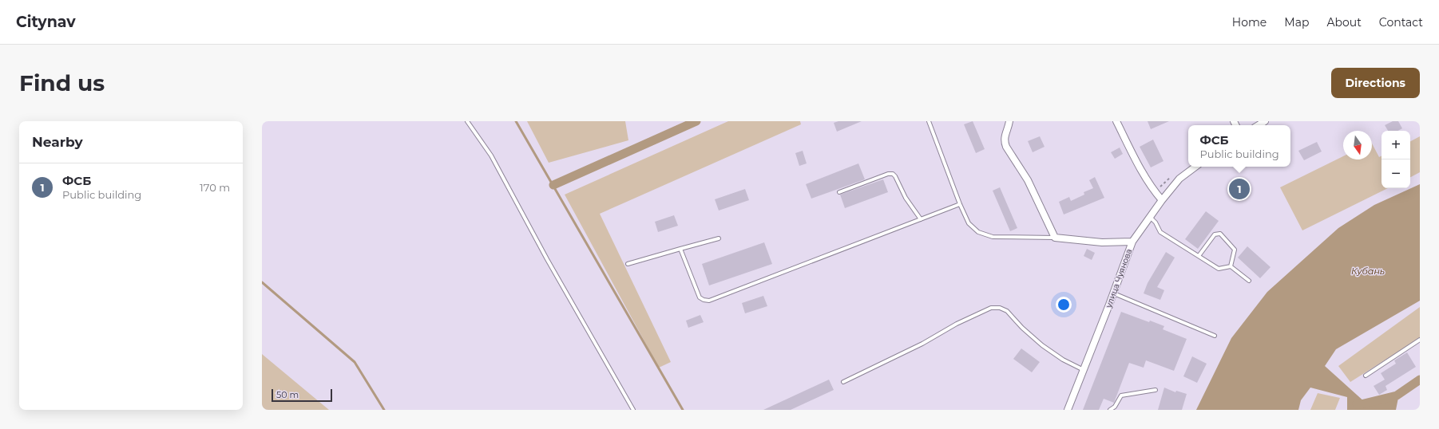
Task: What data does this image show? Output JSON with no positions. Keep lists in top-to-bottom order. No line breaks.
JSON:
{"streets":{"street":["улица Чуянова"]},"water":["Кубань"],"scale_bar":"50 m","north":"bottom","page":{"header":"Citynav","nav":["Home","Map","About","Contact"],"buttons":"Directions","title":"Find us","heading":"Nearby","popup":["ФСБ","Public building"],"map_buttons":["+","−"],"list":[{"mark":"1","name":"ФСБ","note":"Public building","value":"170 m"}],"pins":"1","scale":"50 m"}}
